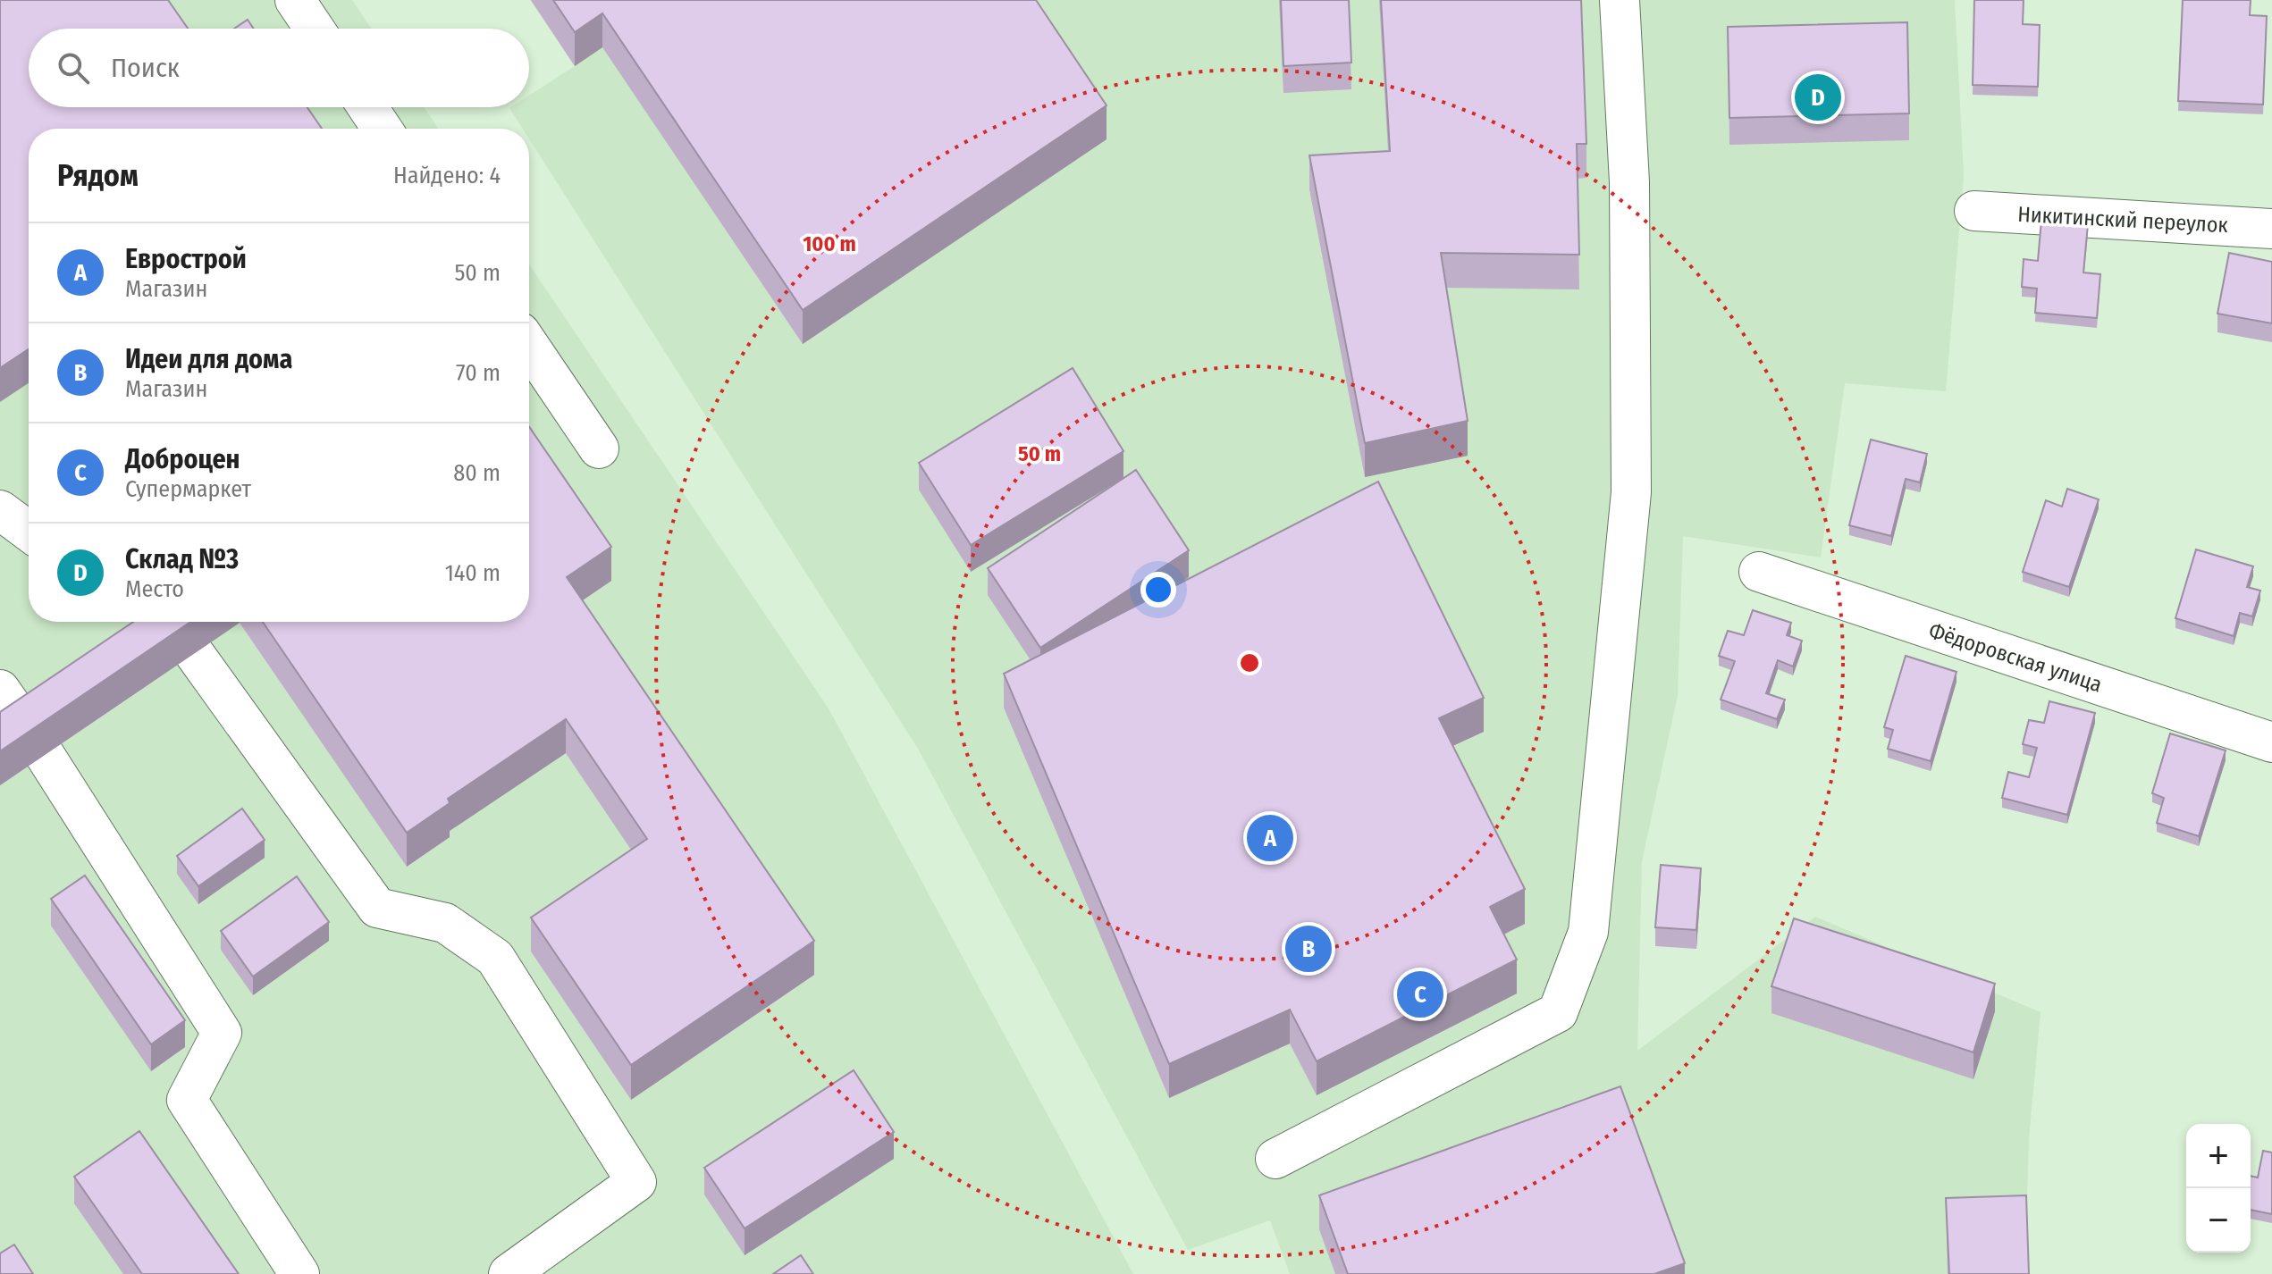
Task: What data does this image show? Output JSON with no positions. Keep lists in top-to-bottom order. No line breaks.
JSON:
{"streets":{"street":["Никитинский переулок","Фёдоровская улица"]},"page":{"search":"Поиск","pins":["D","A","B","C"],"heading":["Рядом","Найдено: 4"],"list":[{"mark":"A","name":"Еврострой","note":"Магазин","value":"50 m"},{"mark":"B","name":"Идеи для дома","note":"Магазин","value":"70 m"},{"mark":"C","name":"Доброцен","note":"Супермаркет","value":"80 m"},{"mark":"D","name":"Склад №3","note":"Место","value":"140 m"}],"map_buttons":["+","−"]},"rings":["100 m","50 m"]}
